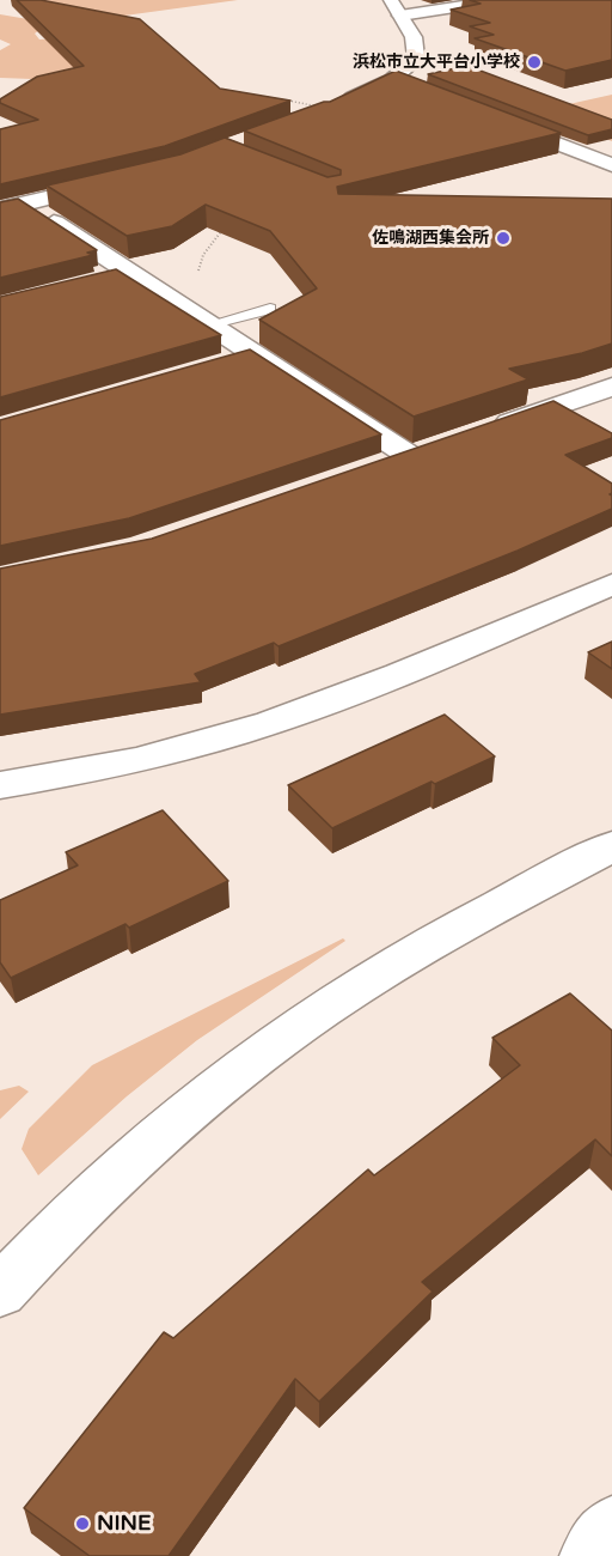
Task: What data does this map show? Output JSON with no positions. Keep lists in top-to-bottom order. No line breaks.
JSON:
{"places":["浜松市立大平台小学校","佐鳴湖西集会所","NINE"]}
